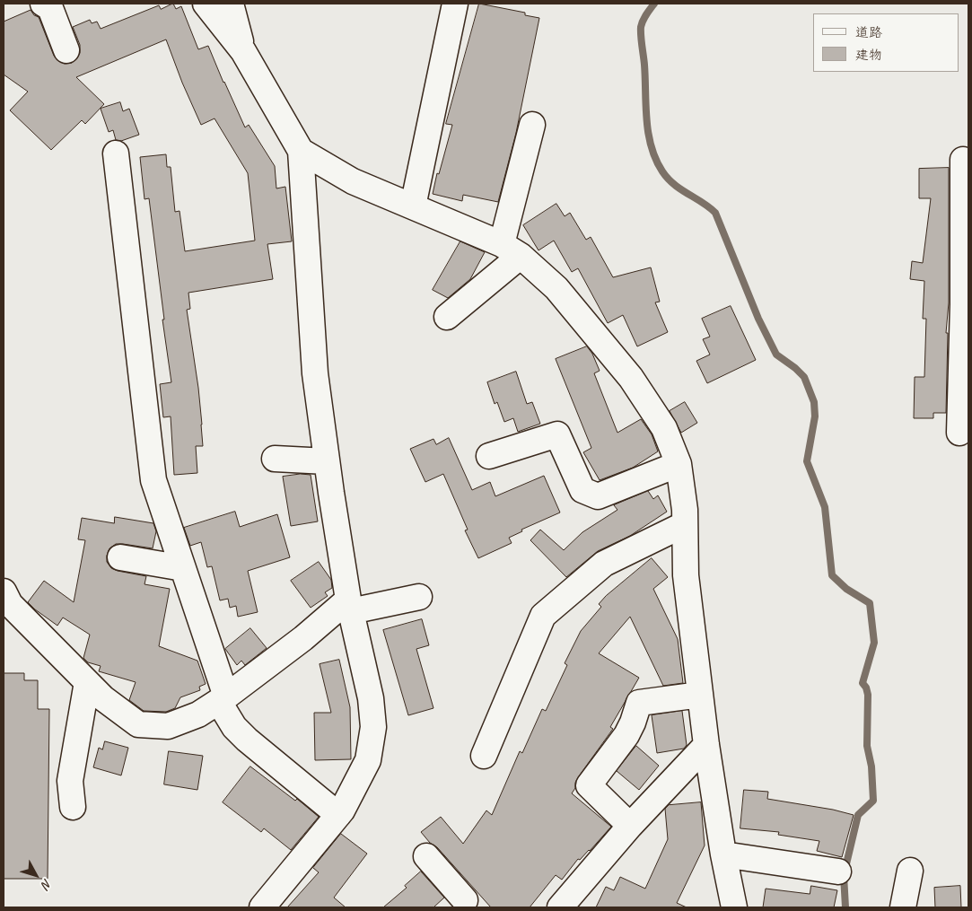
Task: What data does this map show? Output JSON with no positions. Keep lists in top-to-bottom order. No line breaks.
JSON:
{"legend":["道路","建物"],"north":"bottom right"}
